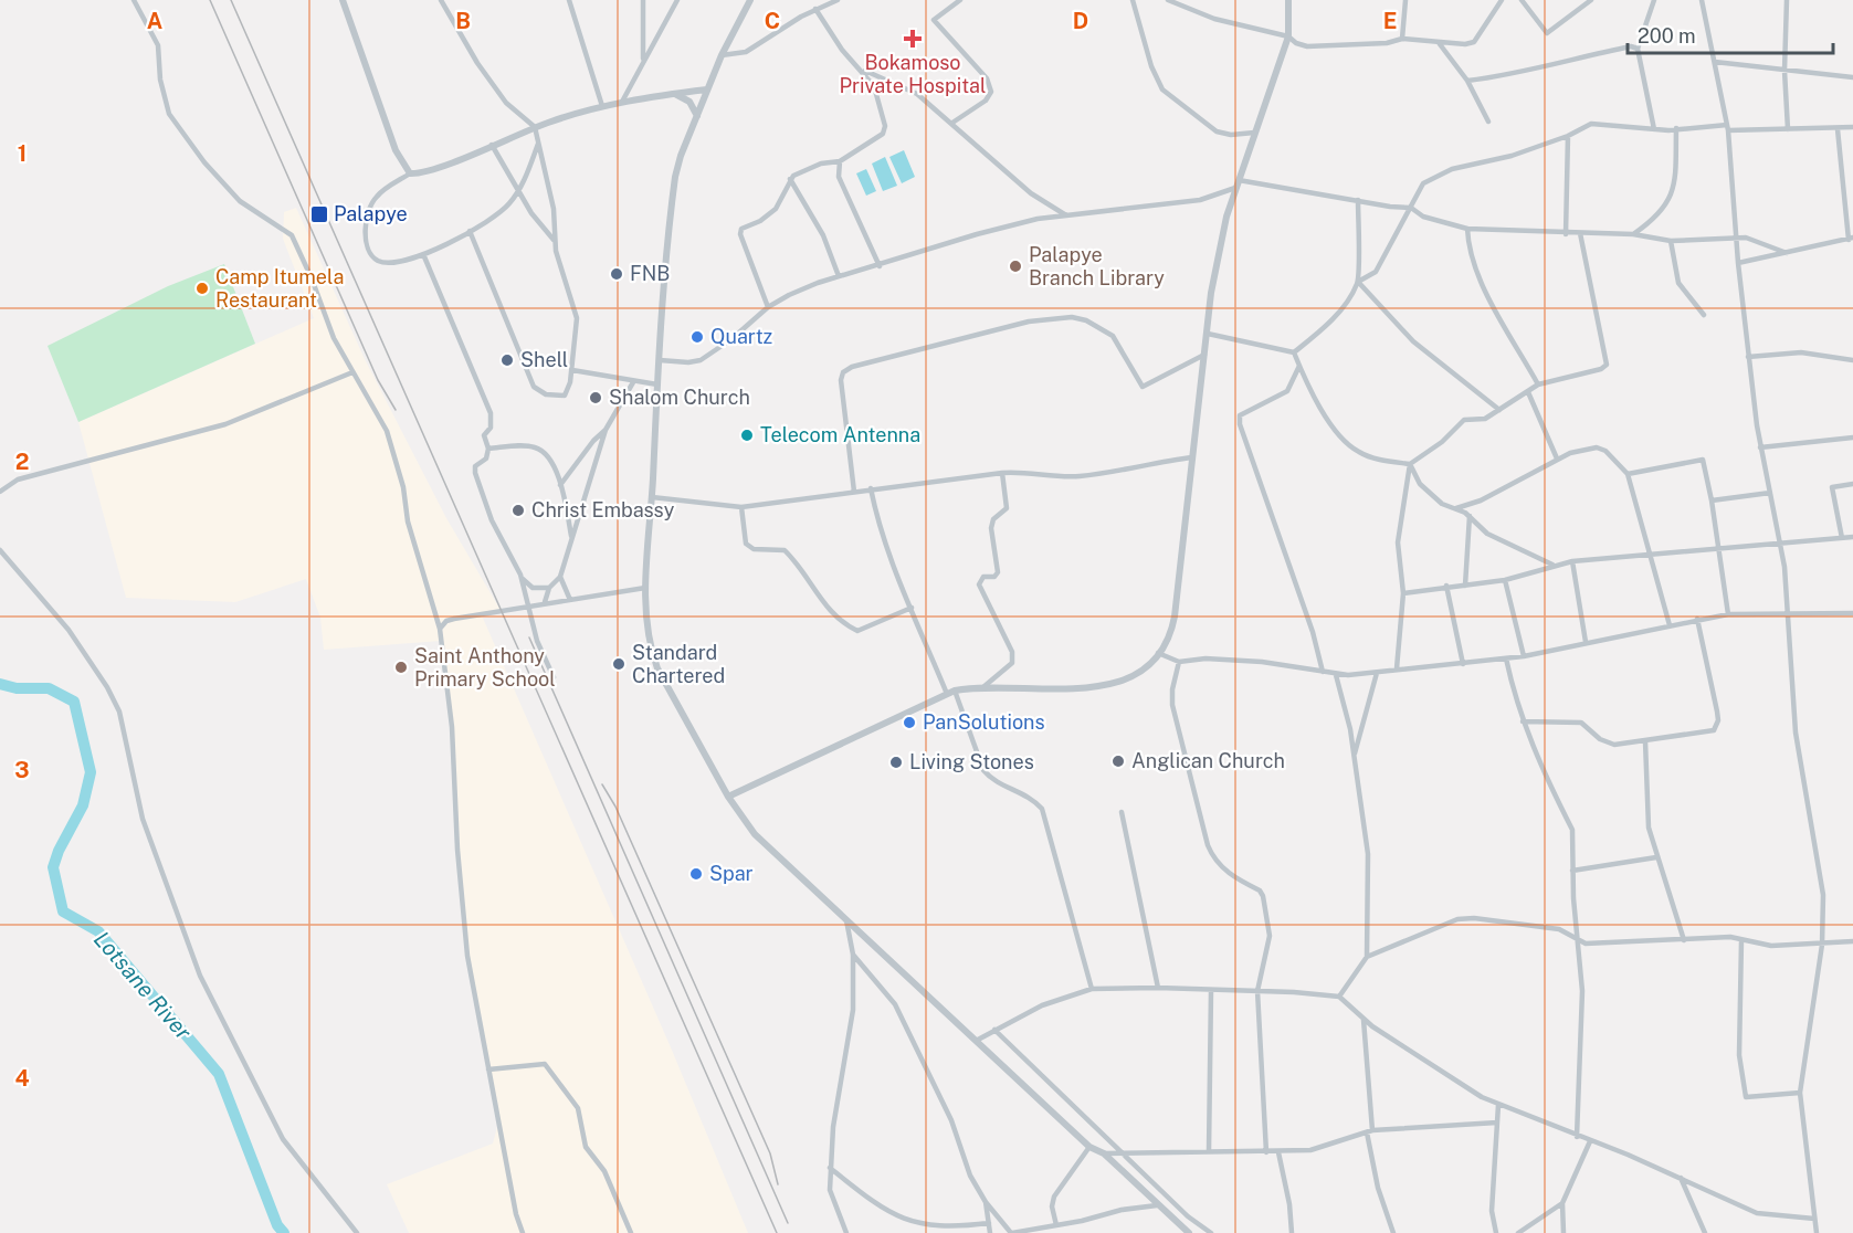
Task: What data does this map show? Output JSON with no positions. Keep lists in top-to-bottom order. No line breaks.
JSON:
{"water":["Lotsane River"],"places":{"health":["Bokamoso Private Hospital"],"transit":["Palapye"],"other":["Palapye Branch Library","FNB","Camp Itumela Restaurant","Quartz","Shell","Shalom Church","Telecom Antenna","Christ Embassy","Standard Chartered","Saint Anthony Primary School","PanSolutions","Anglican Church","Living Stones","Spar"]},"scale_bar":"200 m","grid":{"columns":["A","B","C","D","E"],"rows":["1","2","3","4"]}}
